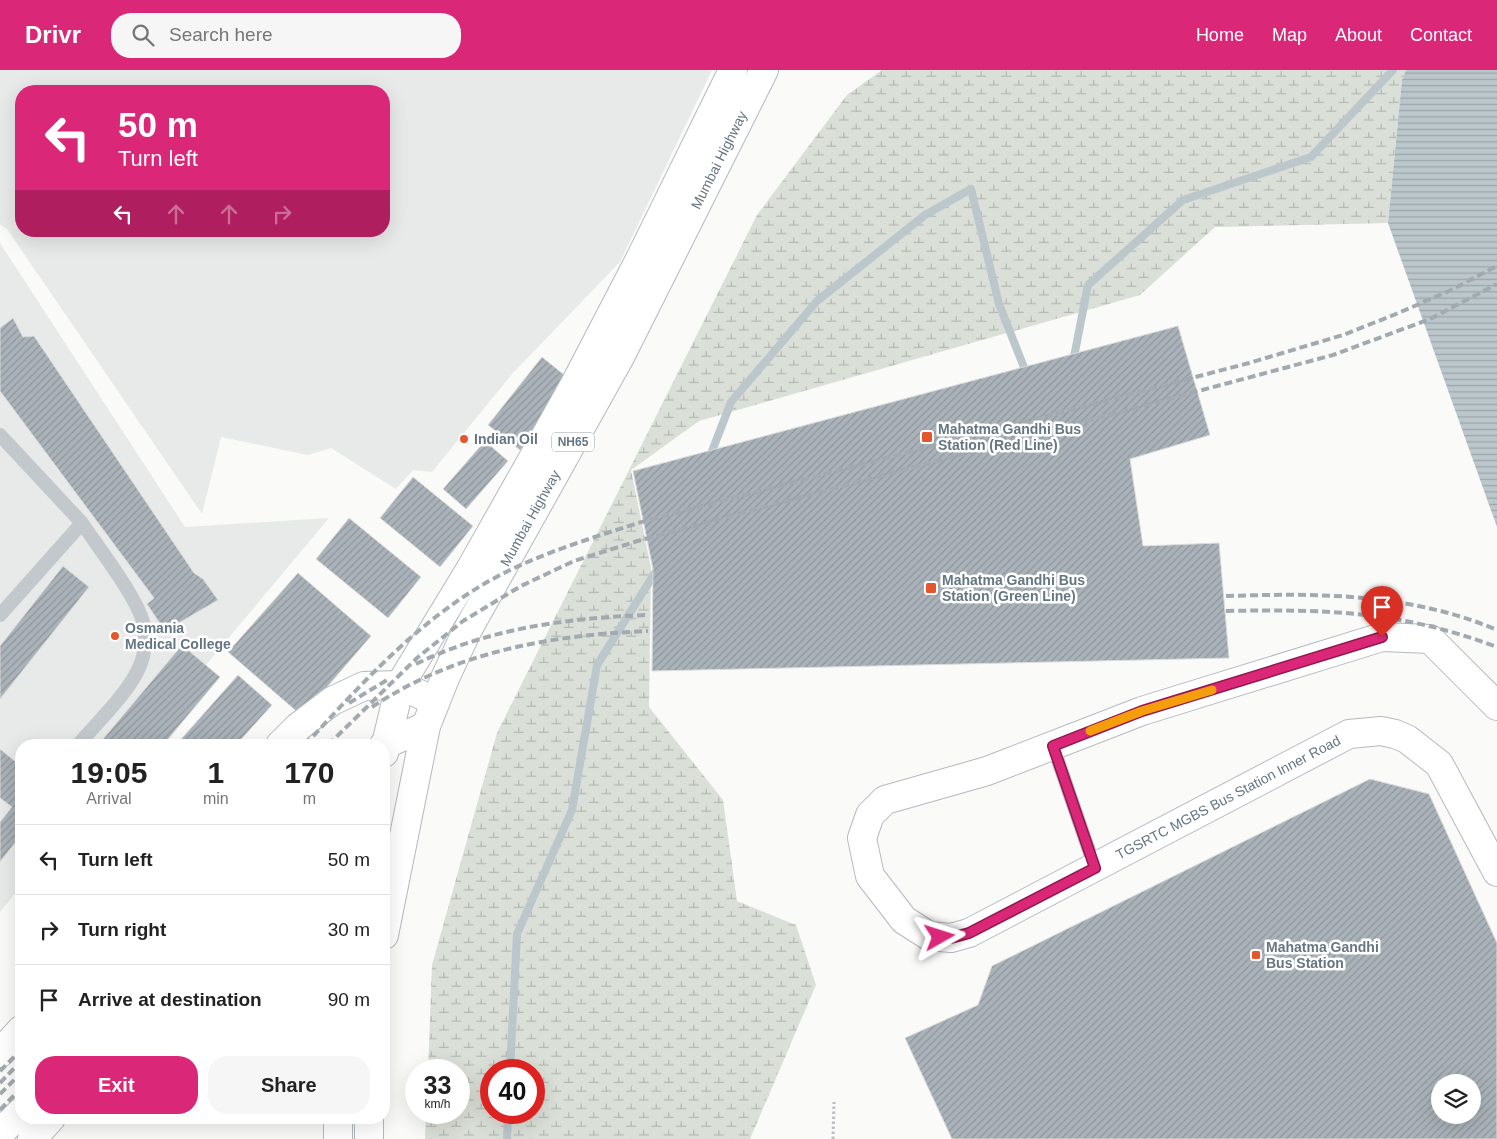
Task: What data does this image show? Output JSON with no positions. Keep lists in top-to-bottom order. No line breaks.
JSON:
{"streets":{"main road":["Mumbai Highway","NH65","TGSRTC MGBS Bus Station Inner Road"]},"places":{"transit":["Mahatma Gandhi Bus Station (Red Line)","Mahatma Gandhi Bus Station (Green Line)","Mahatma Gandhi Bus Station"],"other":["Indian Oil","Osmania Medical College"]},"page":{"header":"Drivr","search":"Search here","nav":["Home","Map","About","Contact"],"turn":["50 m","Turn left"],"eta":["19:05","Arrival","1","min","170","m"],"list":[{"name":"Turn left","value":"50 m"},{"name":"Turn right","value":"30 m"},{"name":"Arrive at destination","value":"90 m"}],"buttons":["Exit","Share"],"speed":"33 km/h","limit":"40"}}
